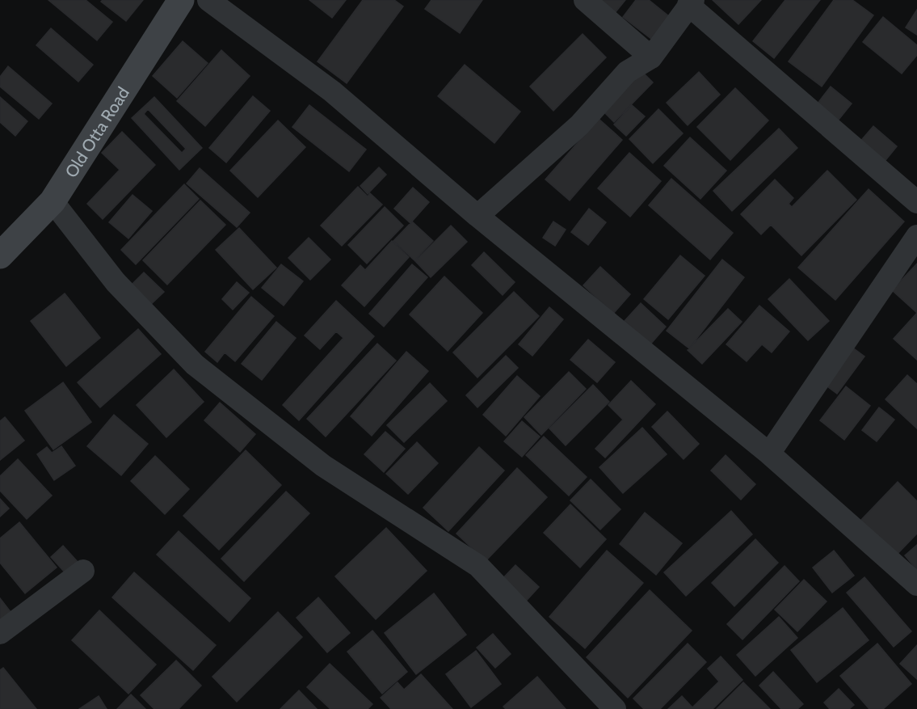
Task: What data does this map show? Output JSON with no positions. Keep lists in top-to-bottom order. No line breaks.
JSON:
{"streets":{"street":["Old Otta Road"]}}
